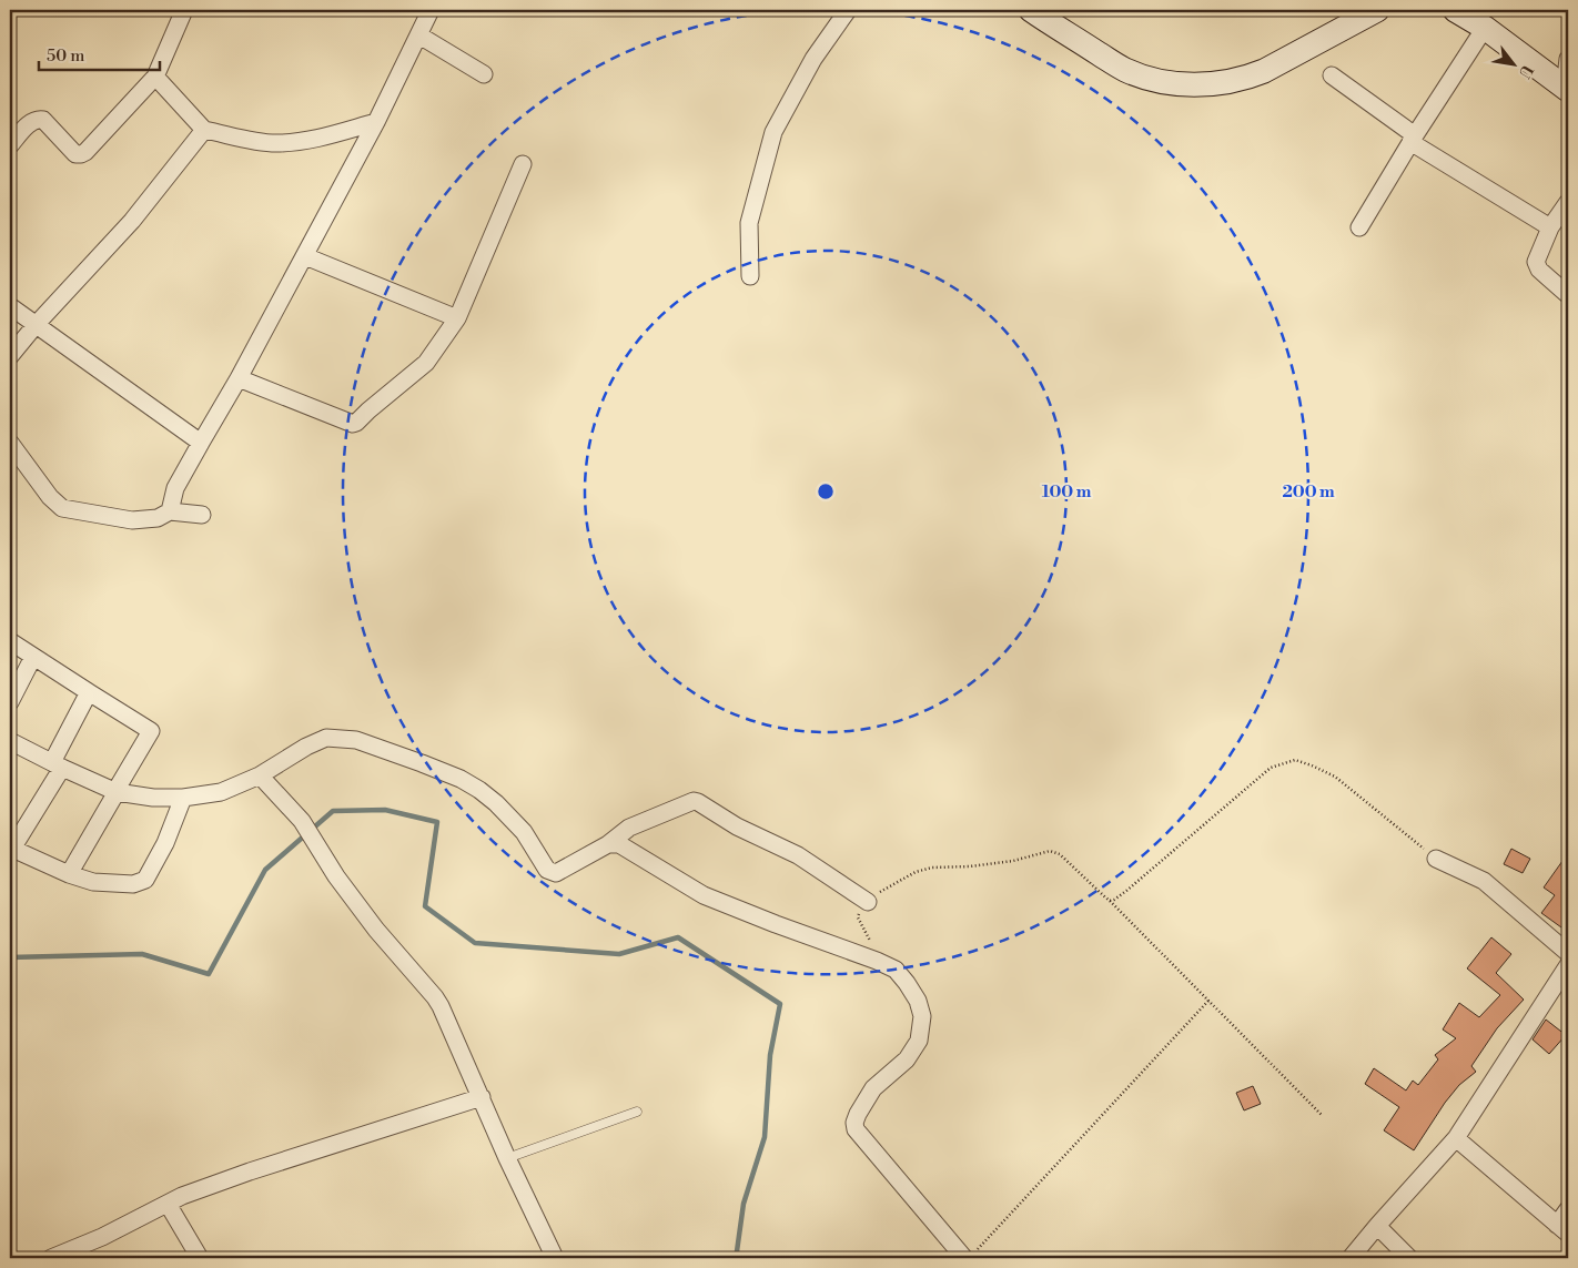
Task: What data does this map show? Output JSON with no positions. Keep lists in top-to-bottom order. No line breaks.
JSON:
{"scale_bar":"50 m","north":"bottom right","rings":["100 m","200 m"]}
